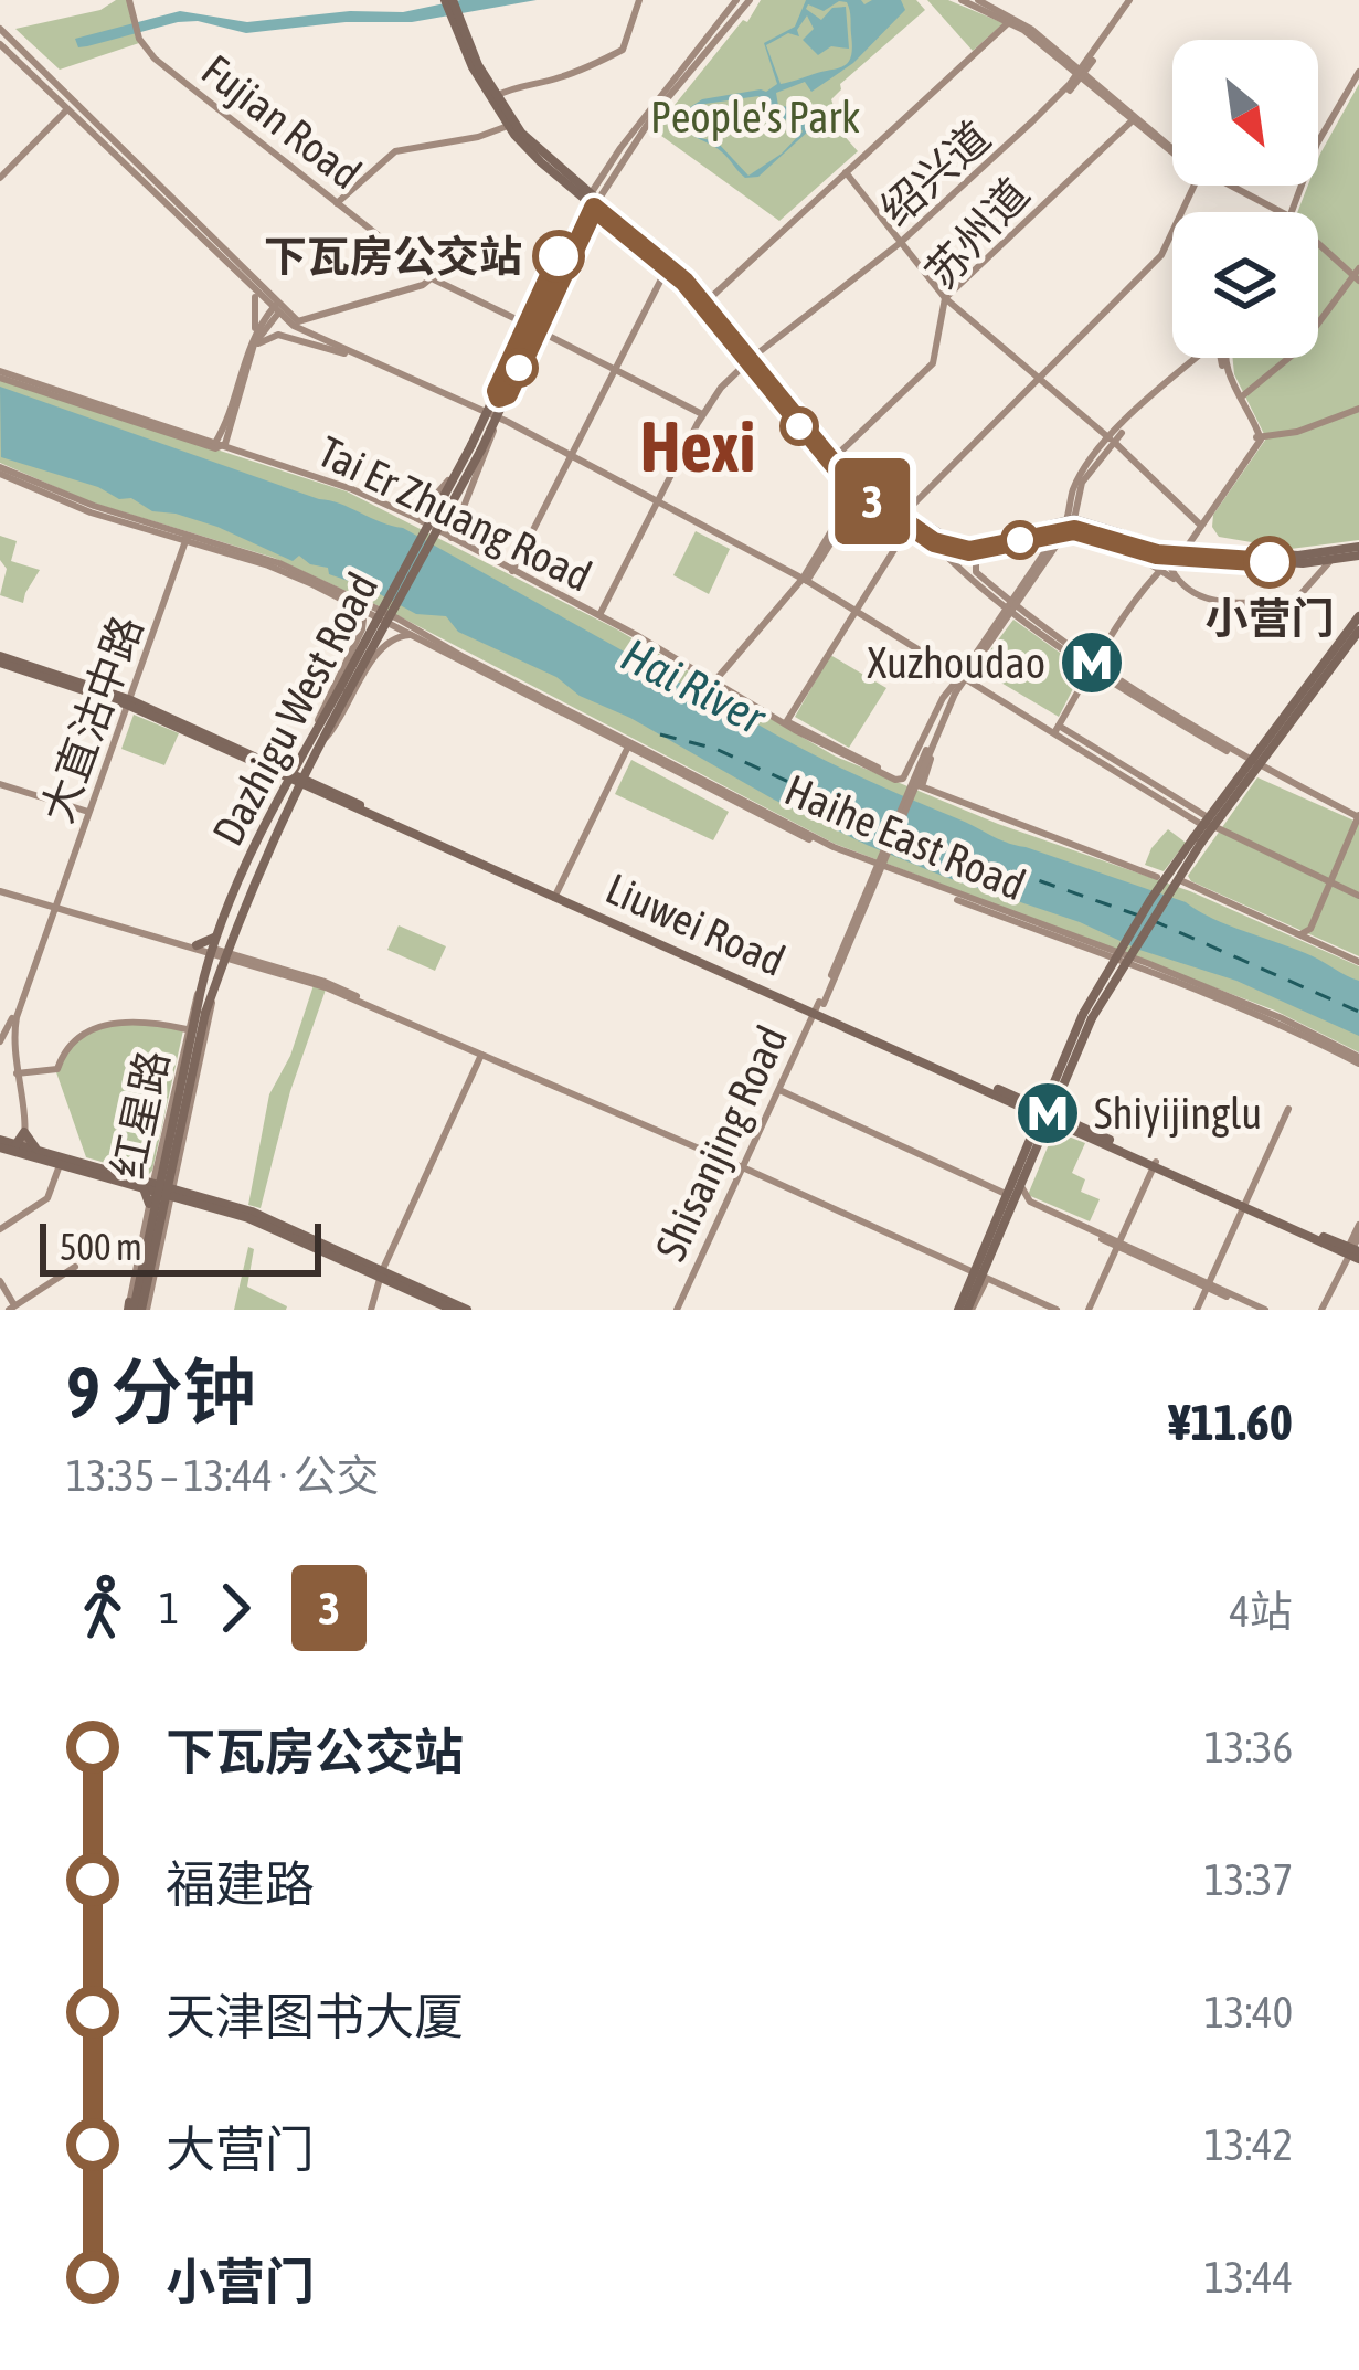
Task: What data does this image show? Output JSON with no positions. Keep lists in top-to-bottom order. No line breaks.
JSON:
{"streets":{"main road":["Dazhigu West Road","Liuwei Road","红星路"],"street":["Fujian Road","绍兴道","苏州道","Tai Er Zhuang Road","大直沽中路","Haihe East Road","Shisanjing Road"]},"crossings":[["Fujian Road","绍兴道"],["Fujian Road","Dazhigu West Road"],["绍兴道","Tai Er Zhuang Road"],["Dazhigu West Road","Liuwei Road"],["Dazhigu West Road","红星路"],["大直沽中路","Haihe East Road"],["大直沽中路","Liuwei Road"],["Liuwei Road","Shisanjing Road"]],"districts":["Hexi"],"water":["Hai River"],"parks":["People's Park"],"places":{"other":["下瓦房公交站","小营门"],"metro station":["Xuzhoudao","Shiyijinglu"]},"lines":["bus line 3"],"scale_bar":"500 m","north":"bottom right","page":{"on_map":"3","scale":"500 m","heading":["9 分钟","13:35 – 13:44 · 公交","¥11.60"],"legs":["1","3","4站"],"list":[{"name":"下瓦房公交站","value":"13:36"},{"name":"福建路","value":"13:37"},{"name":"天津图书大厦","value":"13:40"},{"name":"大营门","value":"13:42"},{"name":"小营门","value":"13:44"}]}}
